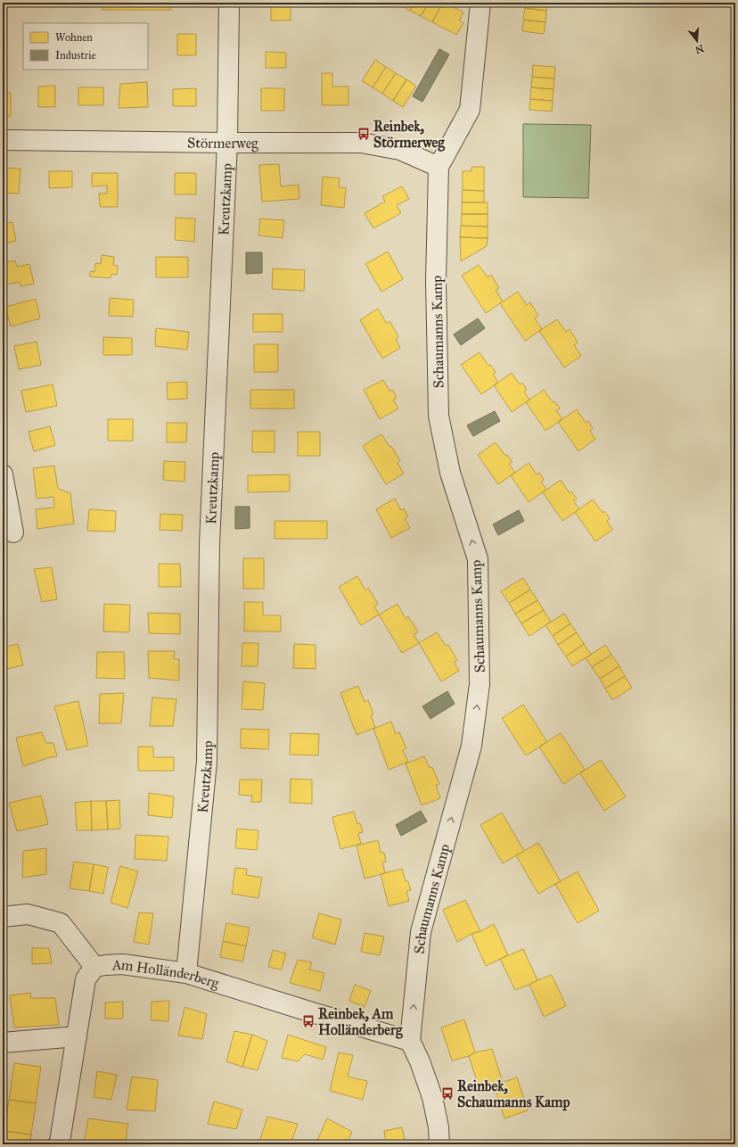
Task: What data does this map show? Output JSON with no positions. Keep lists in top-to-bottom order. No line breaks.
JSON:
{"streets":{"street":["Störmerweg","Kreutzkamp","Schaumanns Kamp","Am Holländerberg"]},"crossings":[["Störmerweg","Kreutzkamp"],["Störmerweg","Schaumanns Kamp"],["Kreutzkamp","Am Holländerberg"],["Schaumanns Kamp","Am Holländerberg"]],"one_way":["Schaumanns Kamp"],"places":{"bus stop":["Reinbek, Störmerweg","Reinbek, Am Holländerberg","Reinbek, Schaumanns Kamp"]},"legend":["Wohnen","Industrie"],"north":"bottom"}
